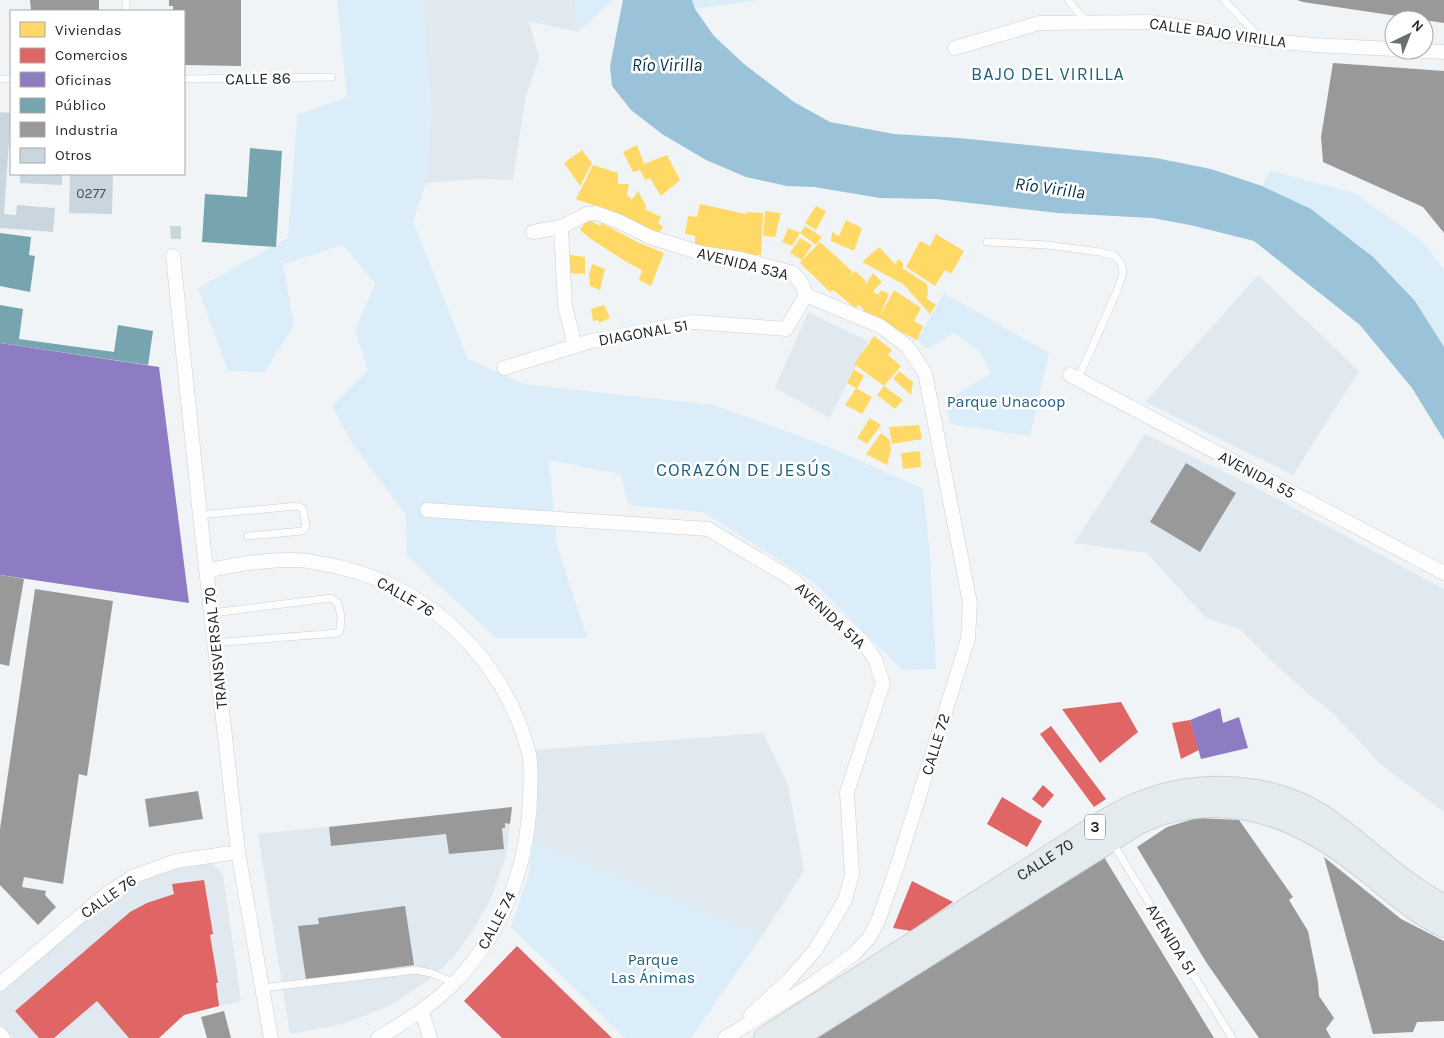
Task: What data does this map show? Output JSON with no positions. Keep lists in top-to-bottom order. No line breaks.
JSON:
{"streets":{"main road":["3","CALLE 70"],"street":["CALLE BAJO VIRILLA","AVENIDA 53A","DIAGONAL 51","AVENIDA 55","CALLE 76","AVENIDA 51A","TRANSVERSAL 70","CALLE 72","CALLE 74"],"lane":["CALLE 86","AVENIDA 51"]},"crossings":[["AVENIDA 53A","DIAGONAL 51"],["AVENIDA 53A","CALLE 72"],["CALLE 76","TRANSVERSAL 70"],["CALLE 76","CALLE 74"],["AVENIDA 51A","CALLE 72"],["CALLE 70","AVENIDA 51"]],"districts":["BAJO DEL VIRILLA","CORAZÓN DE JESÚS"],"water":["Río Virilla"],"parks":["Parque Unacoop","Parque Las Ánimas"],"house_numbers":["0277"],"legend":["Viviendas","Comercios","Oficinas","Público","Industria","Otros"],"north":"top right"}
